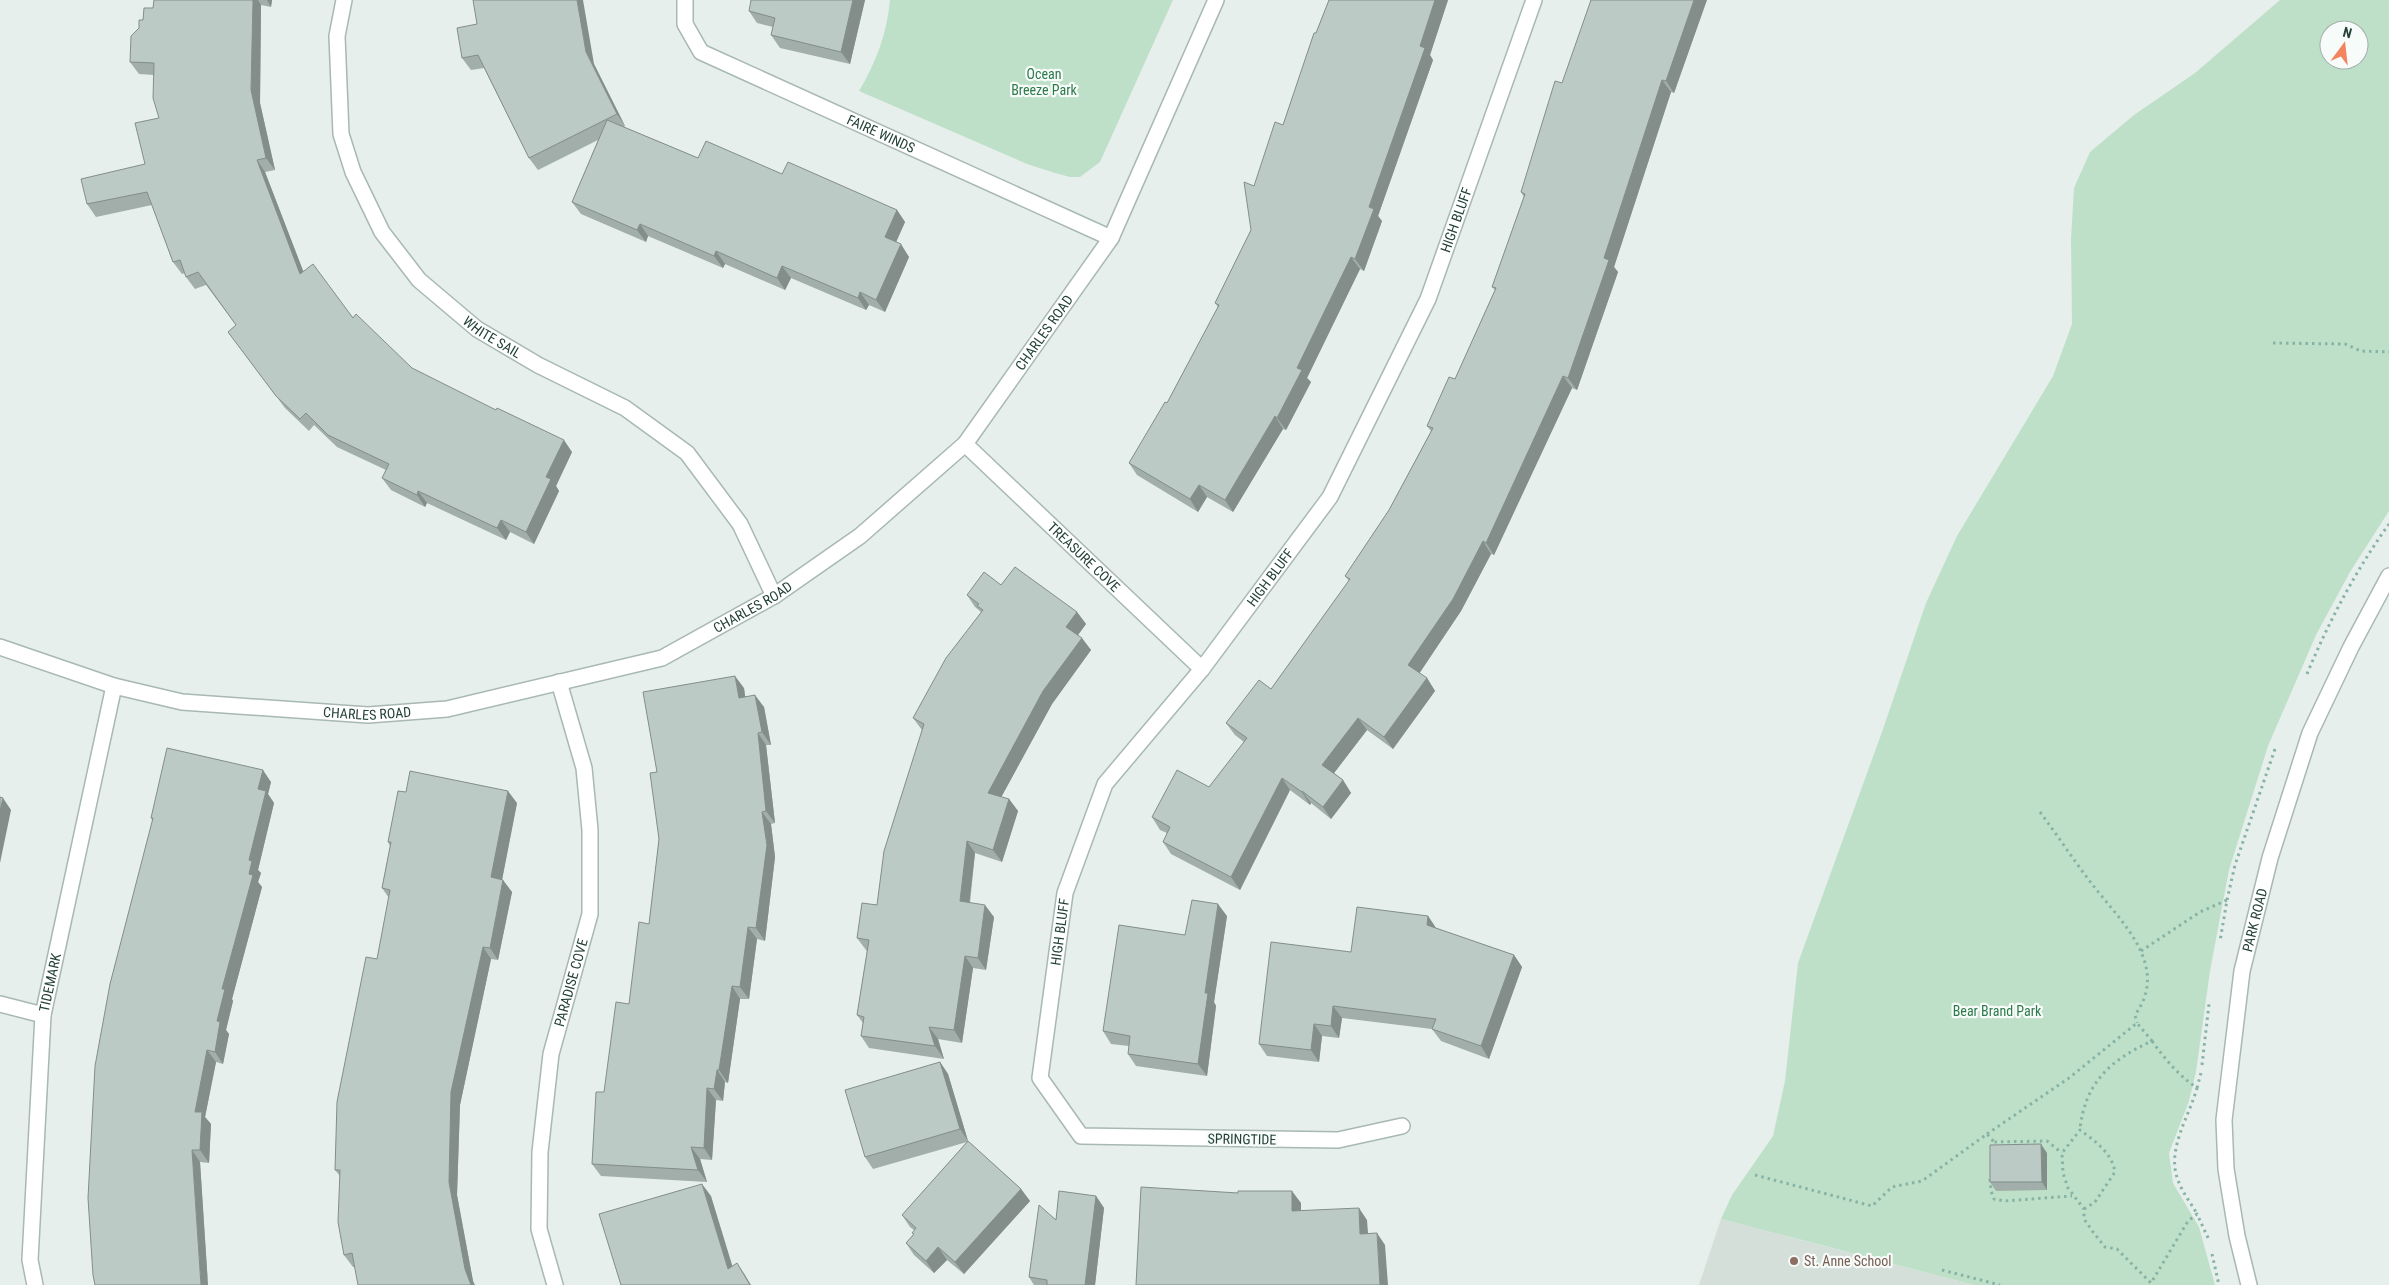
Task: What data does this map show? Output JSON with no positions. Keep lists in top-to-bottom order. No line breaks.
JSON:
{"streets":{"street":["FAIRE WINDS","HIGH BLUFF","CHARLES ROAD","WHITE SAIL","TREASURE COVE","PARK ROAD","TIDEMARK","PARADISE COVE","SPRINGTIDE"]},"crossings":[["FAIRE WINDS","CHARLES ROAD"],["HIGH BLUFF","TREASURE COVE"],["HIGH BLUFF","SPRINGTIDE"],["CHARLES ROAD","WHITE SAIL"],["CHARLES ROAD","TREASURE COVE"],["CHARLES ROAD","TIDEMARK"],["CHARLES ROAD","PARADISE COVE"]],"parks":["Ocean Breeze Park","Bear Brand Park"],"places":["St. Anne School"],"north":"top"}
